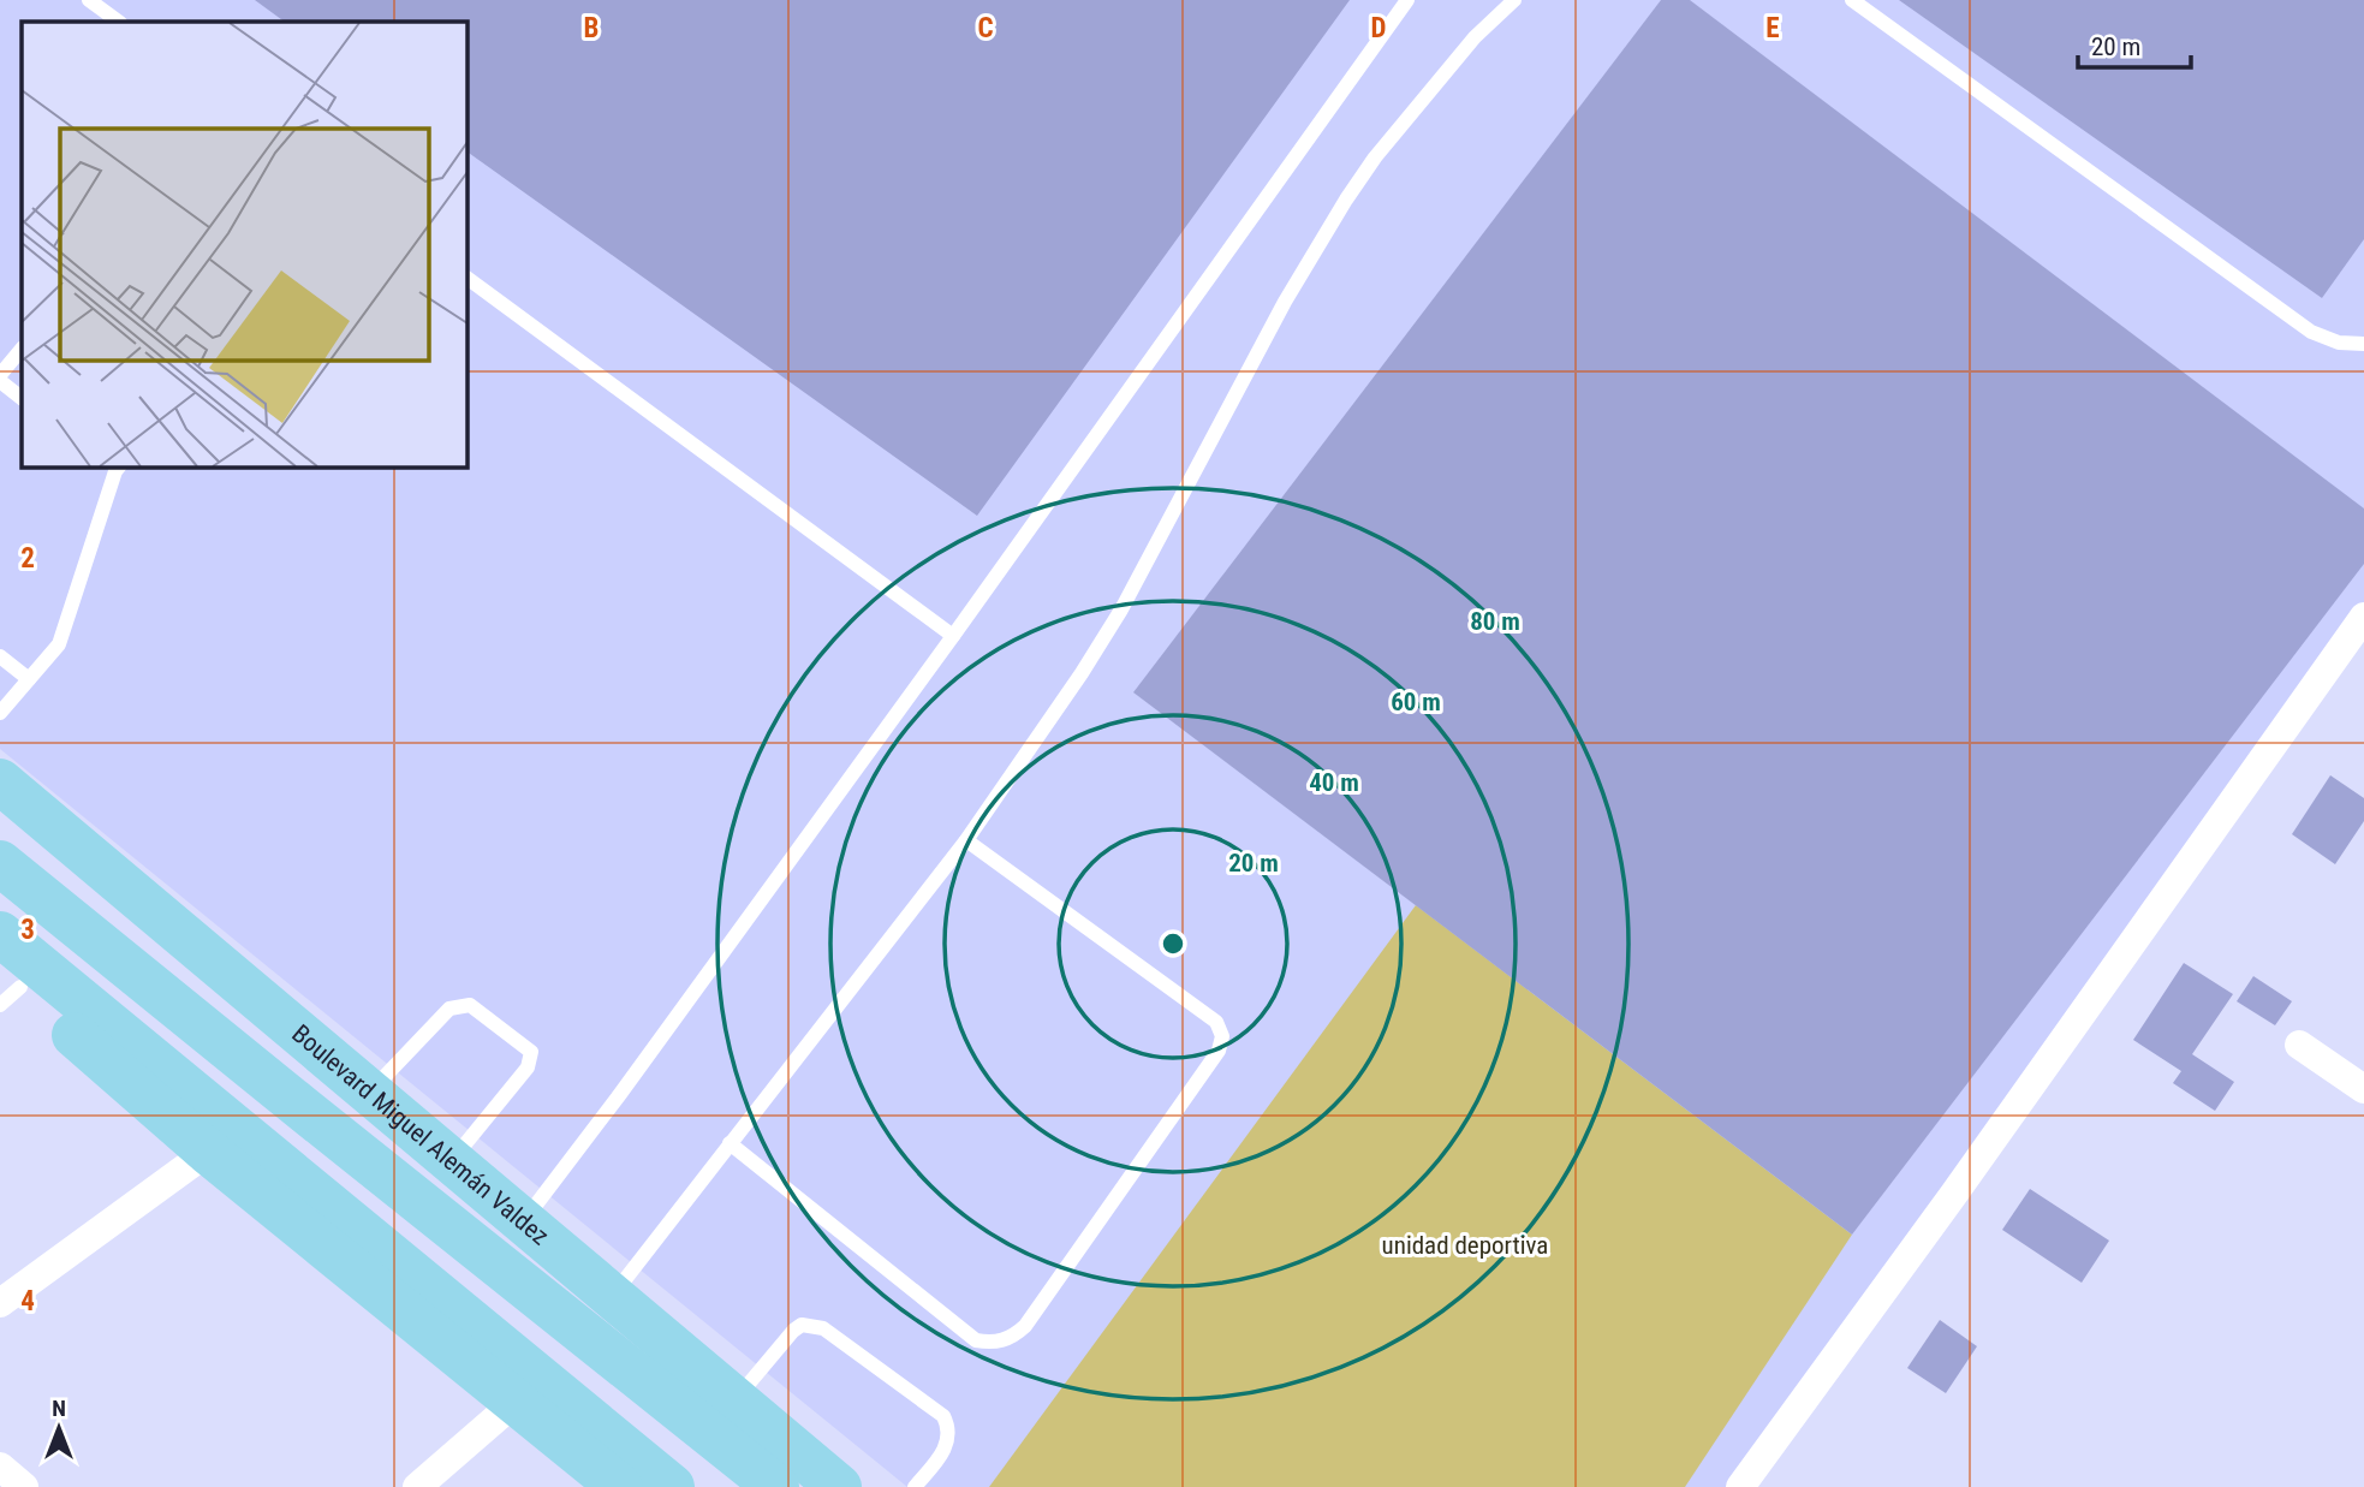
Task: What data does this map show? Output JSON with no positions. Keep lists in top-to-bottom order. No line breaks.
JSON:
{"streets":{"main road":["Boulevard Miguel Alemán Valdez"]},"parks":["unidad deportiva"],"scale_bar":"20 m","north":"top","grid":{"columns":["B","C","D","E"],"rows":["2","3","4"]},"rings":["80 m","60 m","40 m","20 m"]}
